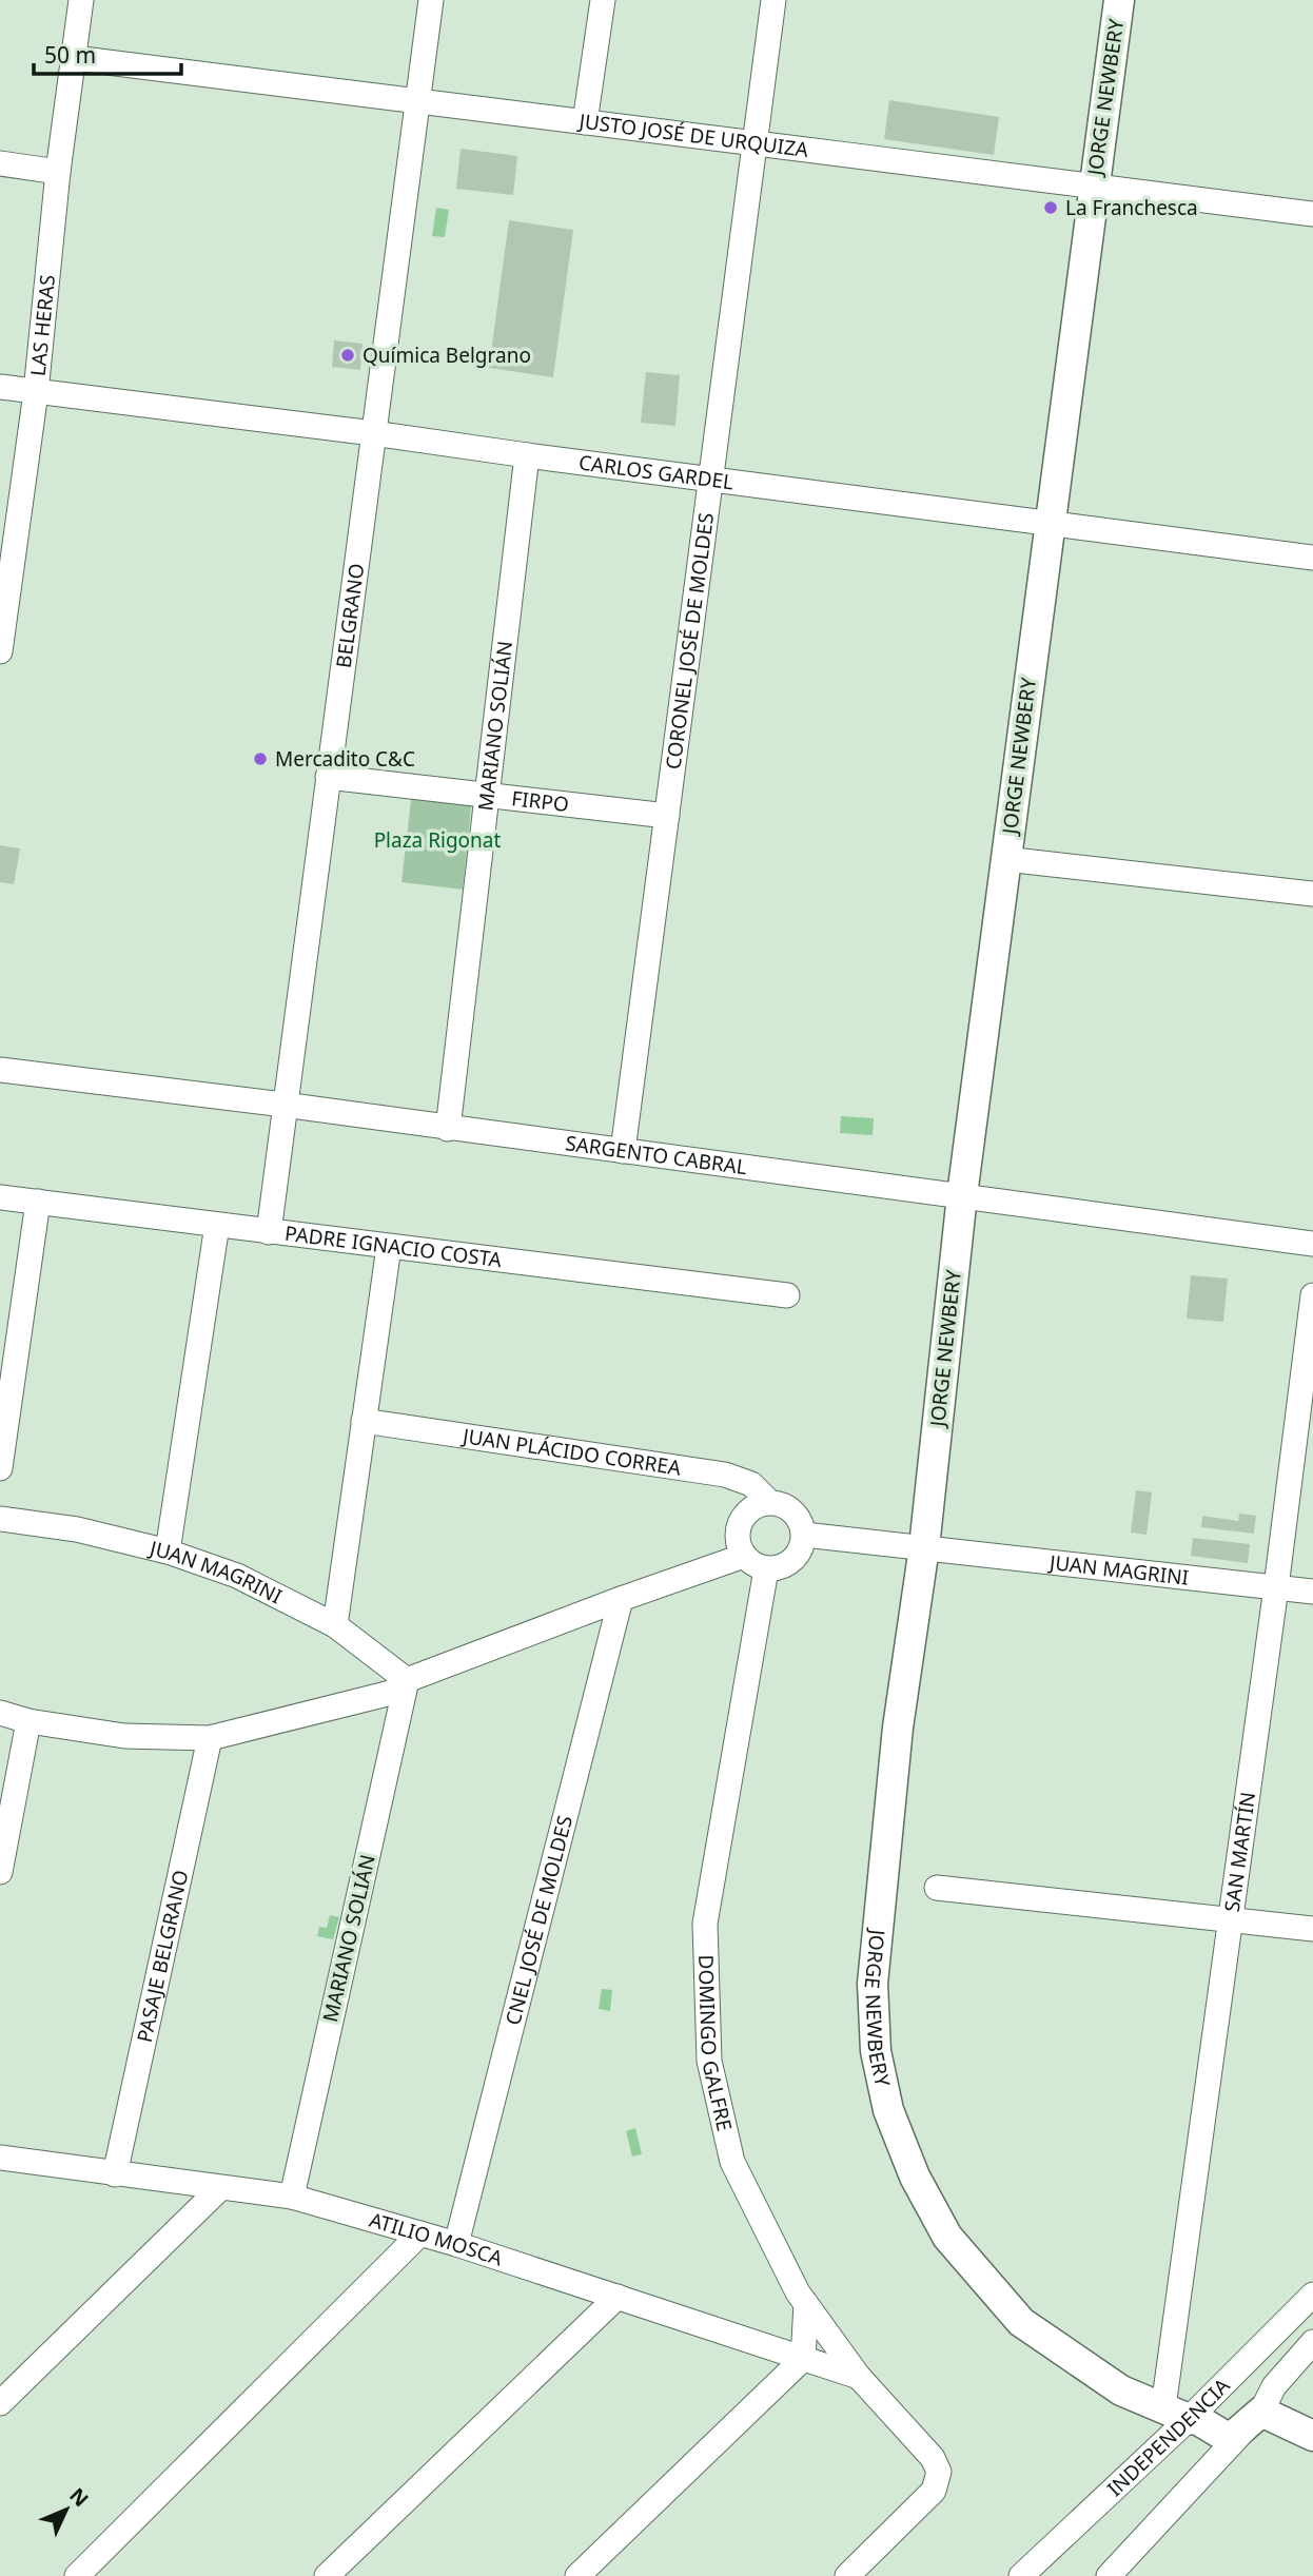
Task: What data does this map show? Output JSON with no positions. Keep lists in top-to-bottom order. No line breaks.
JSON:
{"streets":{"main road":["JORGE NEWBERY"],"street":["JUSTO JOSÉ DE URQUIZA","LAS HERAS","CARLOS GARDEL","BELGRANO","CORONEL JOSÉ DE MOLDES","MARIANO SOLIÁN","FIRPO","SARGENTO CABRAL","PADRE IGNACIO COSTA","JUAN PLÁCIDO CORREA","JUAN MAGRINI","SAN MARTÍN","CNEL JOSÉ DE MOLDES","PASAJE BELGRANO","DOMINGO GALFRE","ATILIO MOSCA","INDEPENDENCIA"]},"crossings":[["JORGE NEWBERY","JUSTO JOSÉ DE URQUIZA"],["JORGE NEWBERY","CARLOS GARDEL"],["JORGE NEWBERY","SARGENTO CABRAL"],["JORGE NEWBERY","JUAN MAGRINI"],["JORGE NEWBERY","SAN MARTÍN"],["JORGE NEWBERY","INDEPENDENCIA"],["JUSTO JOSÉ DE URQUIZA","LAS HERAS"],["JUSTO JOSÉ DE URQUIZA","BELGRANO"],["JUSTO JOSÉ DE URQUIZA","CORONEL JOSÉ DE MOLDES"],["LAS HERAS","CARLOS GARDEL"],["CARLOS GARDEL","BELGRANO"],["CARLOS GARDEL","CORONEL JOSÉ DE MOLDES"],["CARLOS GARDEL","MARIANO SOLIÁN"],["BELGRANO","FIRPO"],["BELGRANO","SARGENTO CABRAL"],["BELGRANO","PADRE IGNACIO COSTA"],["CORONEL JOSÉ DE MOLDES","FIRPO"],["CORONEL JOSÉ DE MOLDES","SARGENTO CABRAL"],["MARIANO SOLIÁN","FIRPO"],["MARIANO SOLIÁN","SARGENTO CABRAL"],["MARIANO SOLIÁN","JUAN MAGRINI"],["MARIANO SOLIÁN","ATILIO MOSCA"],["JUAN PLÁCIDO CORREA","JUAN MAGRINI"],["JUAN PLÁCIDO CORREA","DOMINGO GALFRE"],["JUAN MAGRINI","SAN MARTÍN"],["JUAN MAGRINI","DOMINGO GALFRE"],["SAN MARTÍN","INDEPENDENCIA"],["CNEL JOSÉ DE MOLDES","ATILIO MOSCA"],["PASAJE BELGRANO","ATILIO MOSCA"],["DOMINGO GALFRE","ATILIO MOSCA"]],"parks":["Plaza Rigonat"],"places":["La Franchesca","Química Belgrano","Mercadito C&C"],"scale_bar":"50 m","north":"top right"}
